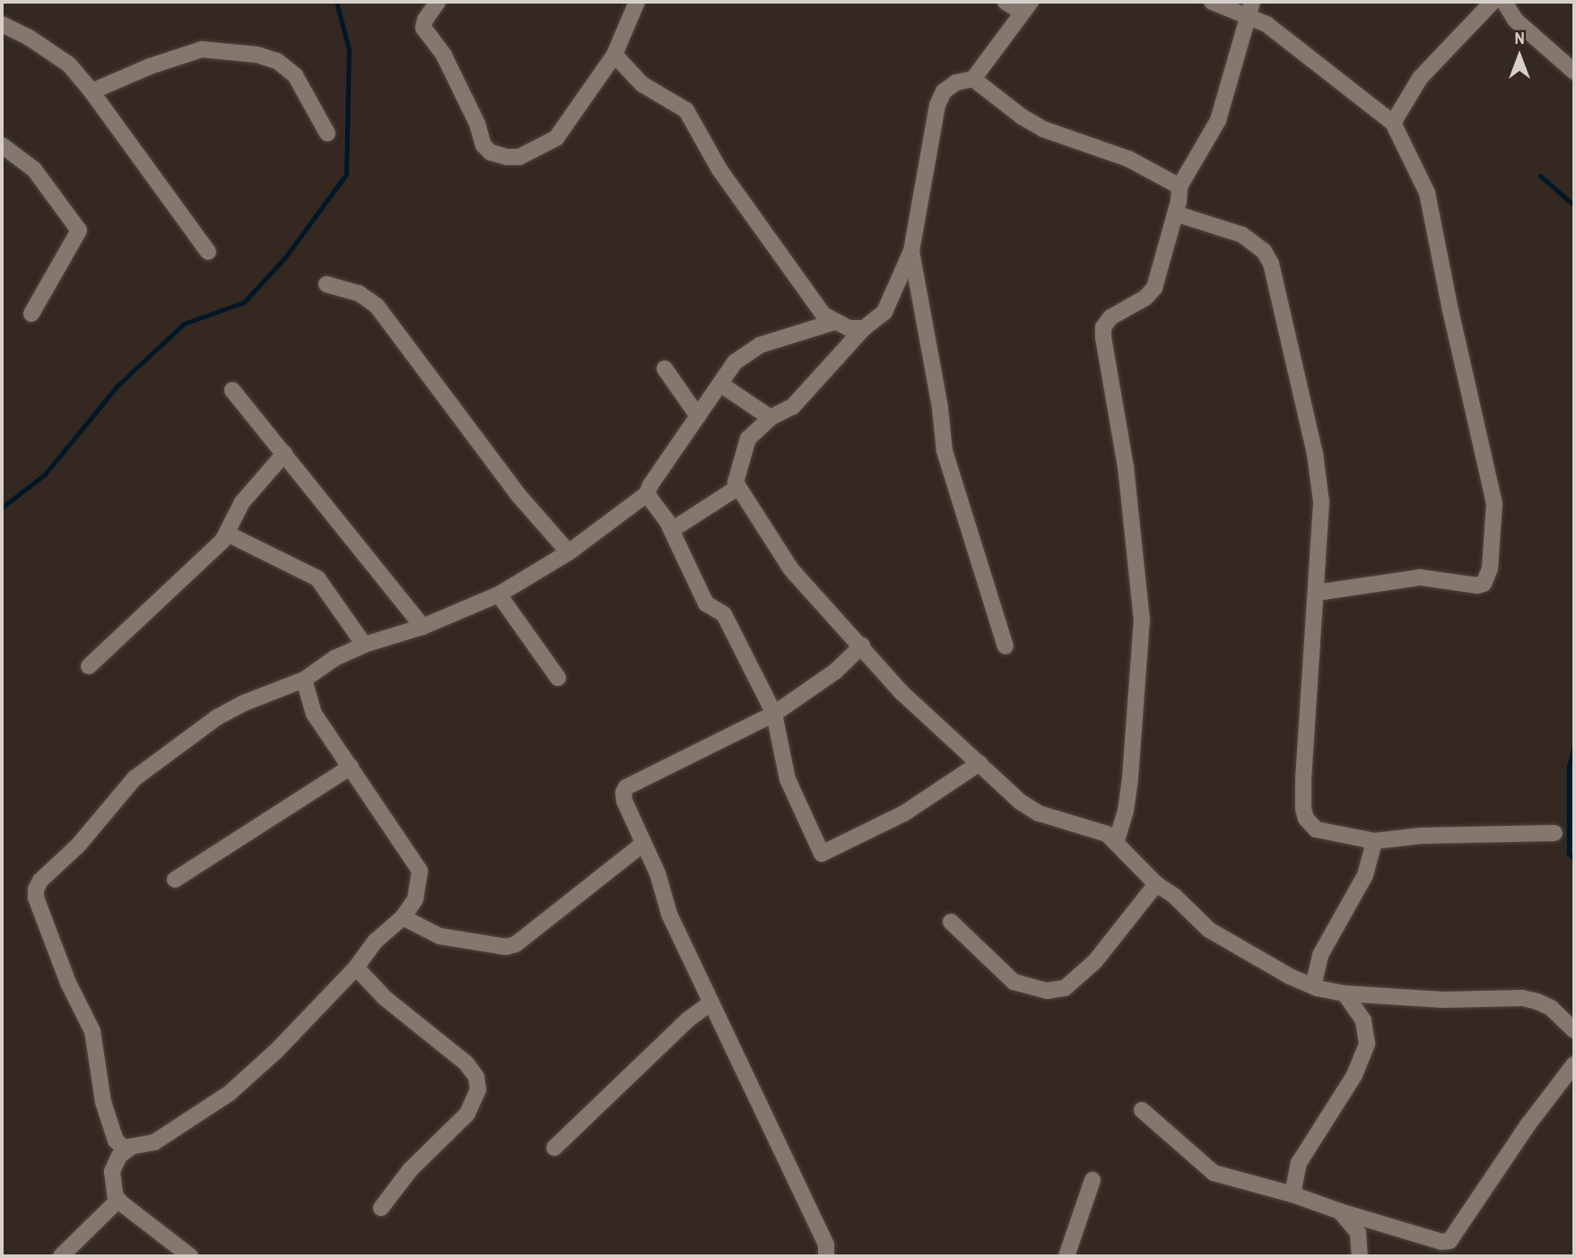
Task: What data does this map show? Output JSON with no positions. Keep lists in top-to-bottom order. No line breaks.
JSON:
{"north":"top"}
